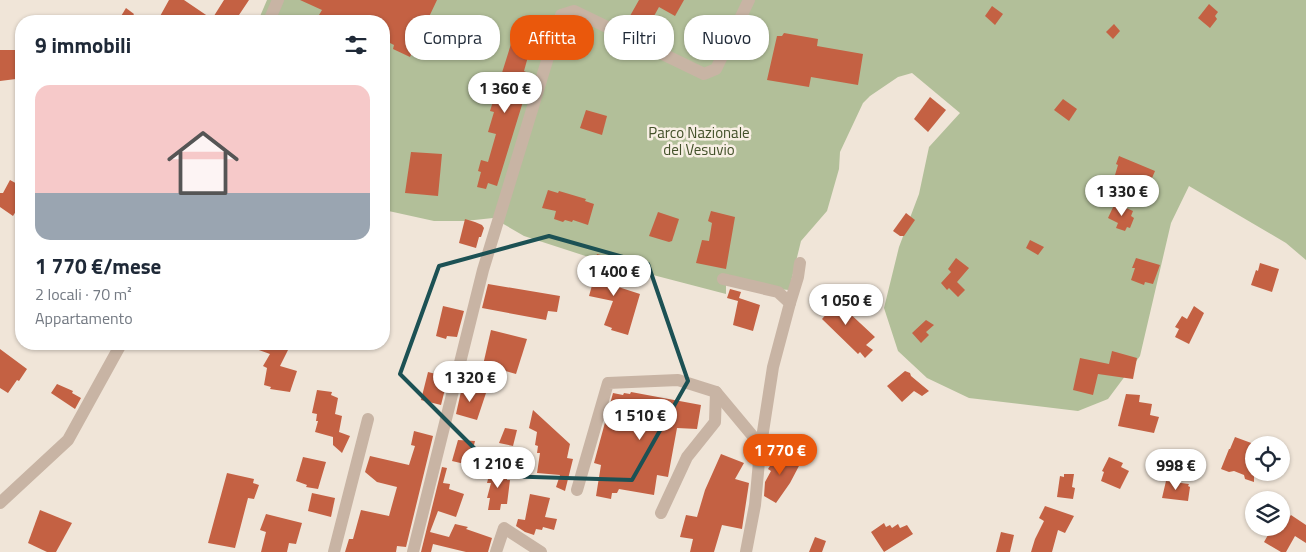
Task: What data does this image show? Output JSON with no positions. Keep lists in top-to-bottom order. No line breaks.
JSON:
{"parks":["Parco Nazionale del Vesuvio"],"page":{"chip":["Compra","Affitta","Filtri","Nuovo"],"heading":"9 immobili","price":["1 360 €","1 330 €","1 400 €","1 050 €","1 320 €","1 510 €","1 770 €","1 210 €","998 €"],"list":[{"name":"1 770 €/mese","note":"2 locali · 70 m² · Appartamento"}]}}
